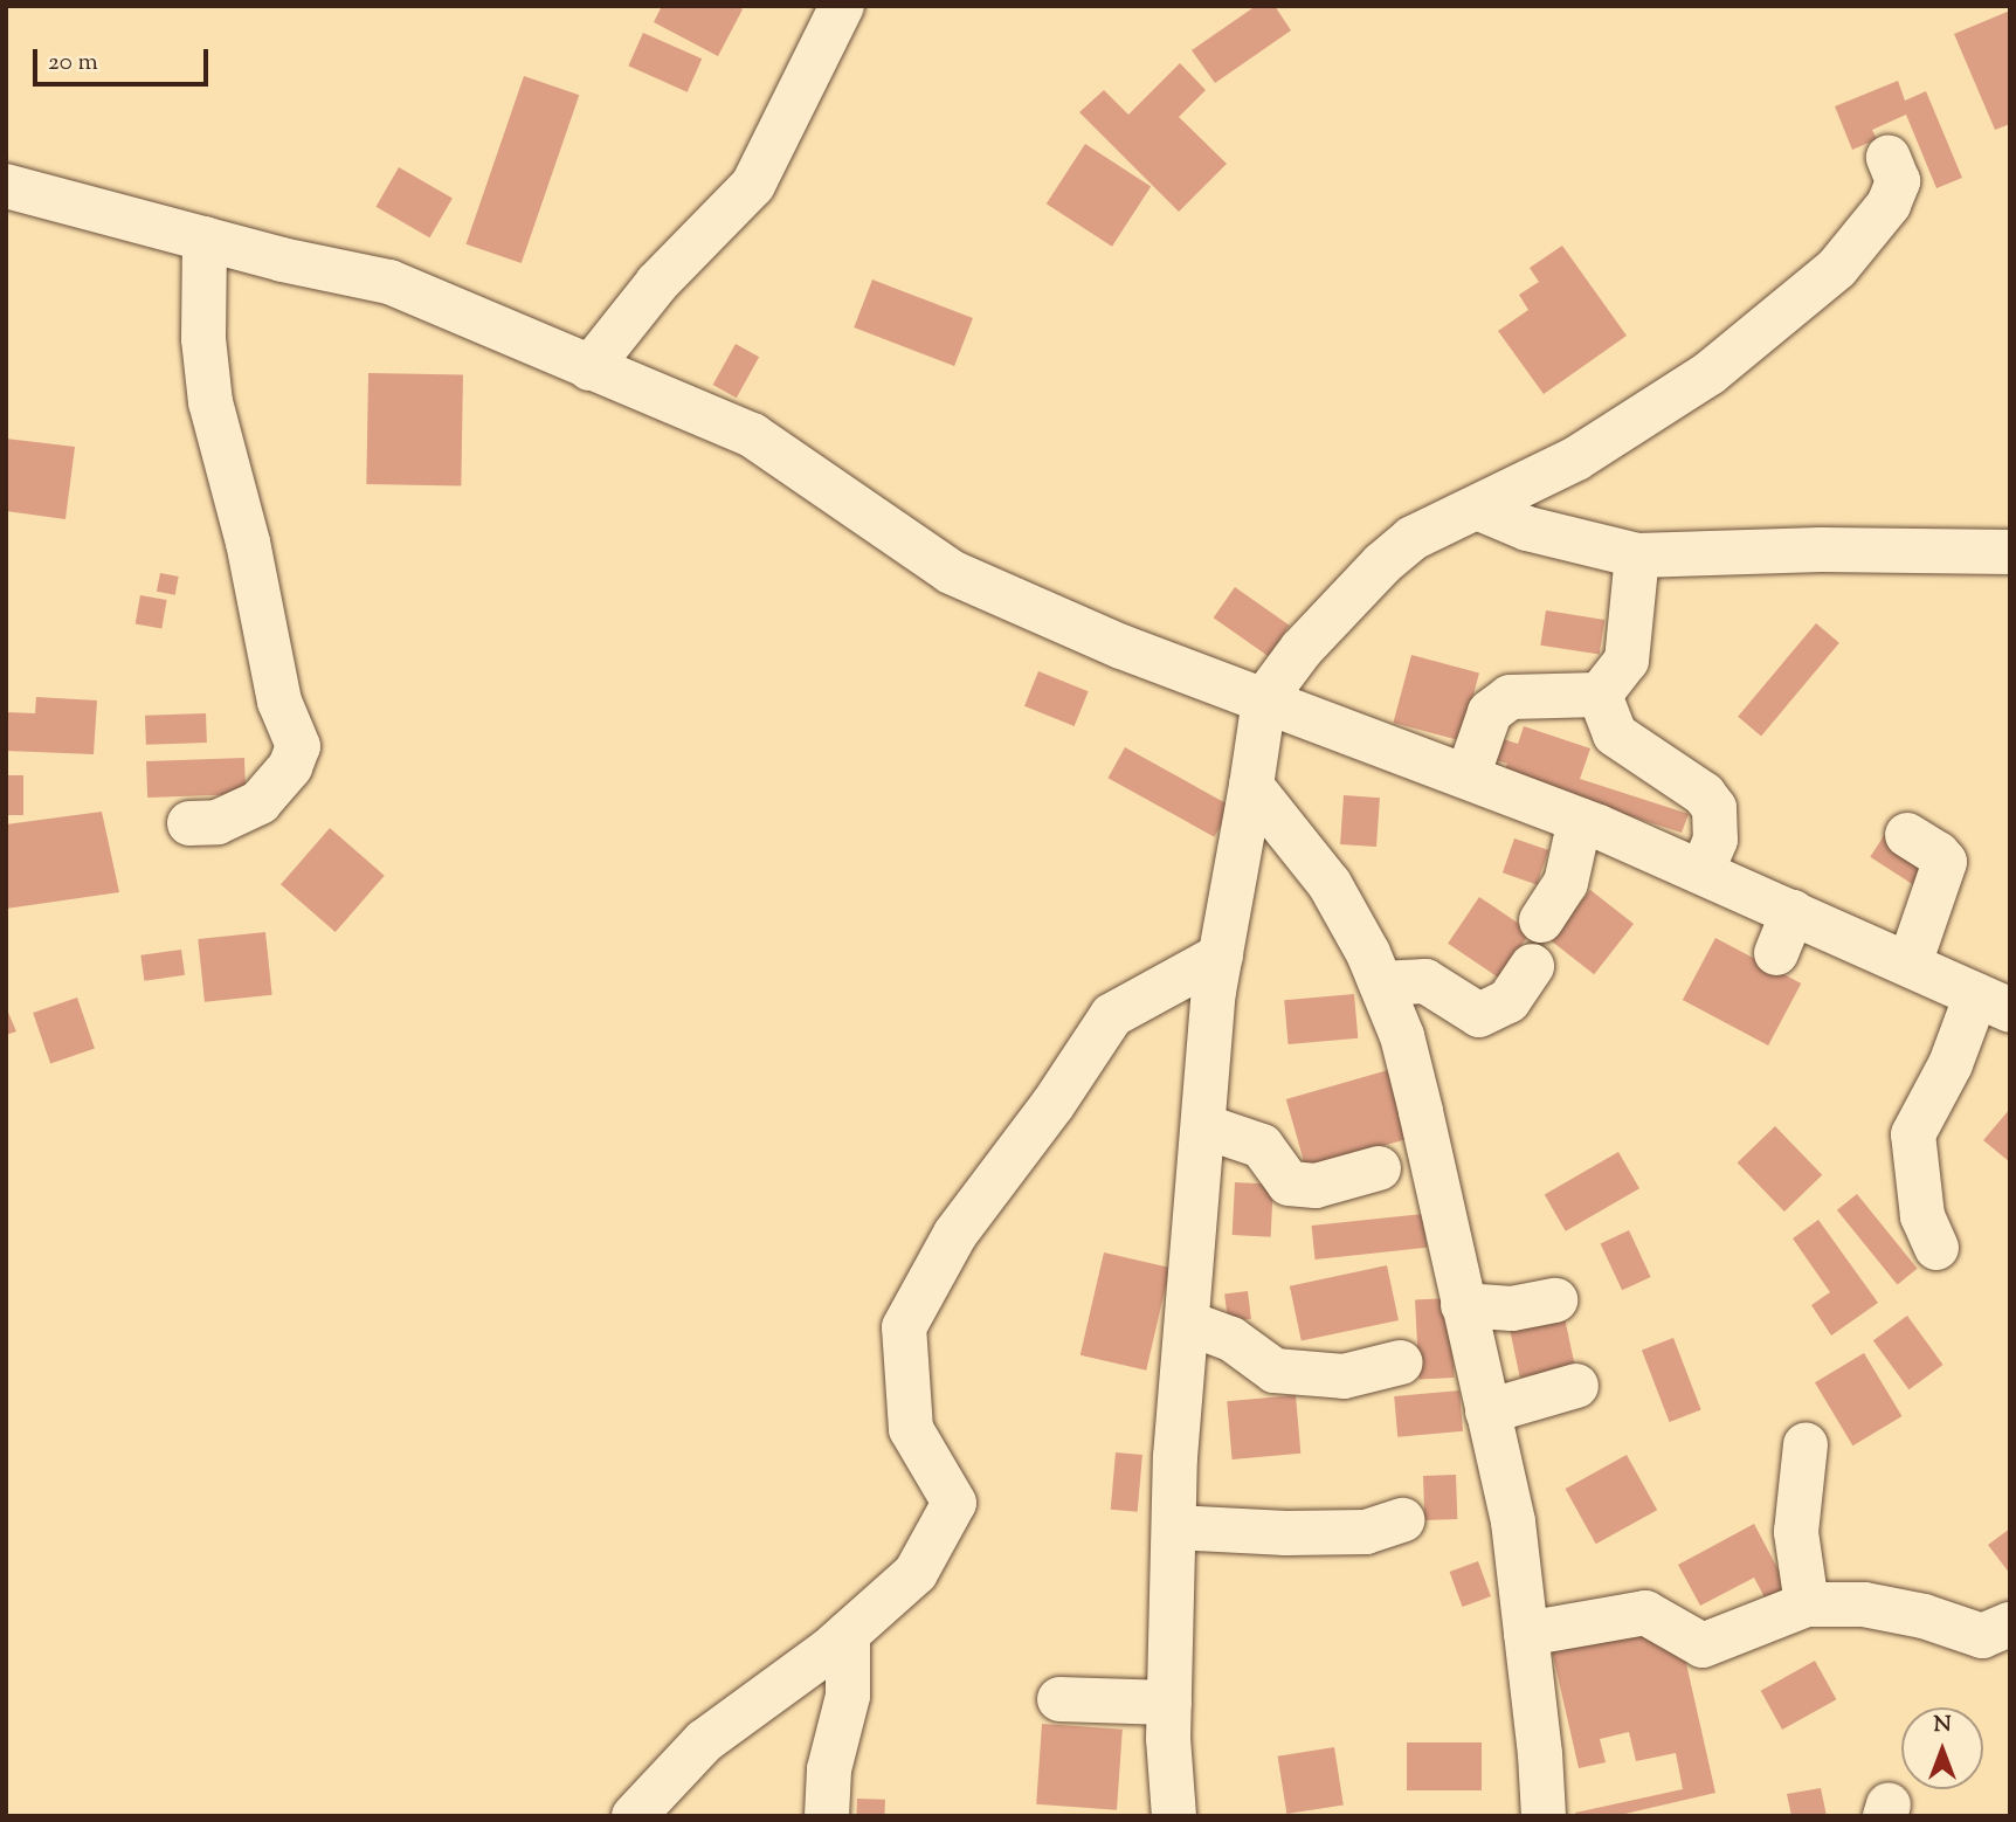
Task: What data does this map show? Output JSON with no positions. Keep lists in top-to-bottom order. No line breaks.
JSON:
{"scale_bar":"20 m","north":"top"}
